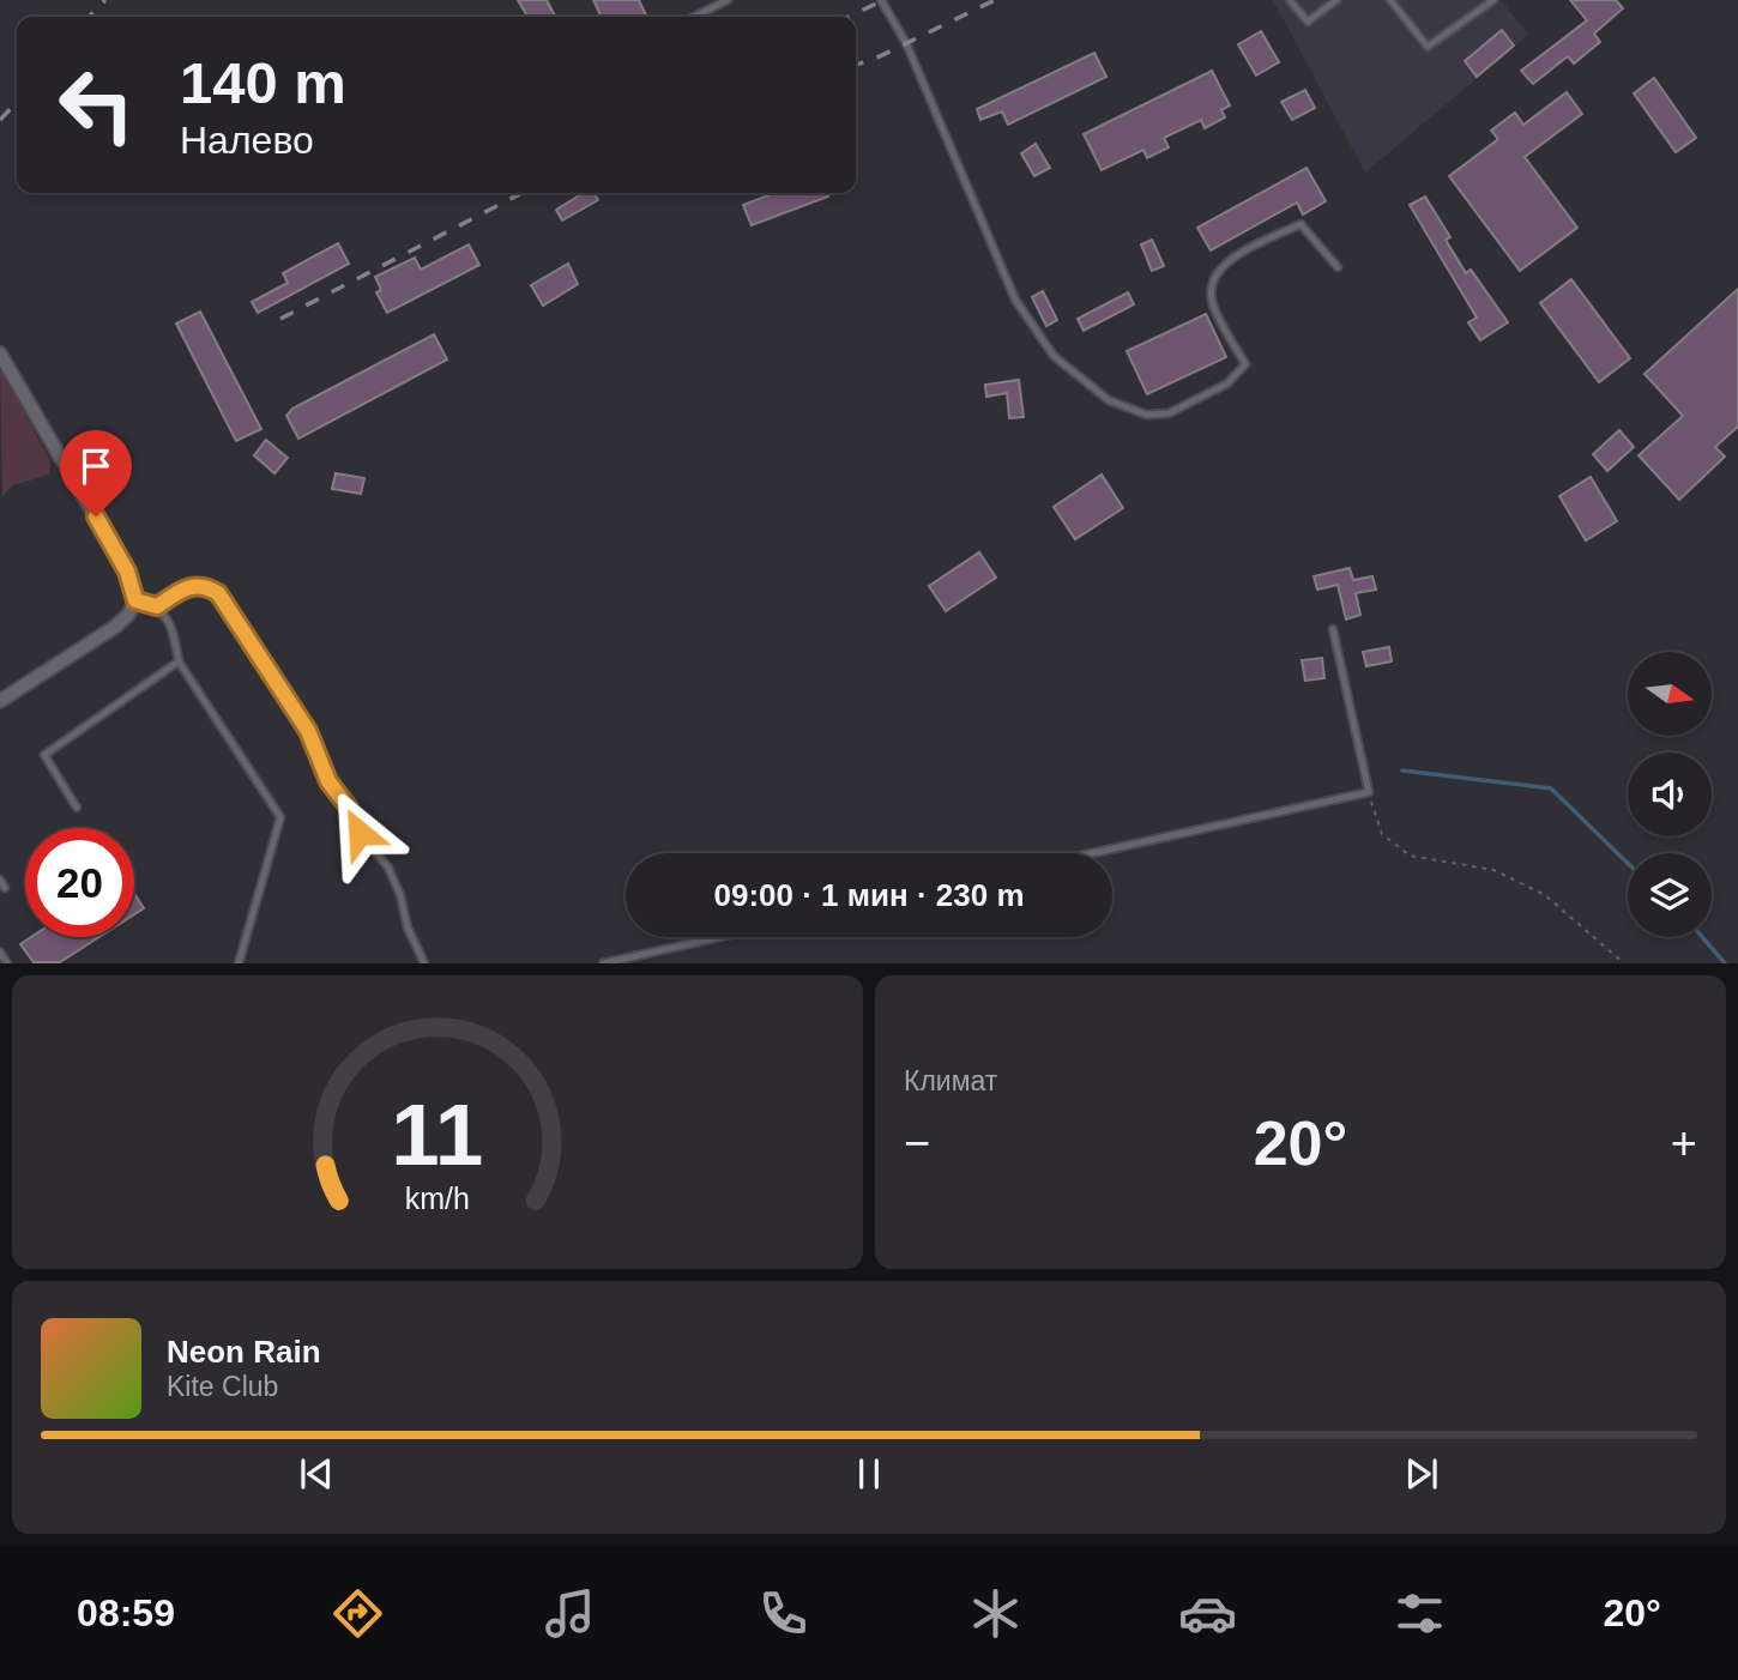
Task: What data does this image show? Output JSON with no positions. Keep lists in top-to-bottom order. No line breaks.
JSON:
{"north":"right","page":{"turn":["140 m","Налево"],"limit":"20","trip":"09:00 · 1 мин · 230 m","tile":"Климат","heat":["−","20°","+"],"song":["Neon Rain","Kite Club"],"tabs":["08:59","20°"],"gauge":["11","km/h"]}}
